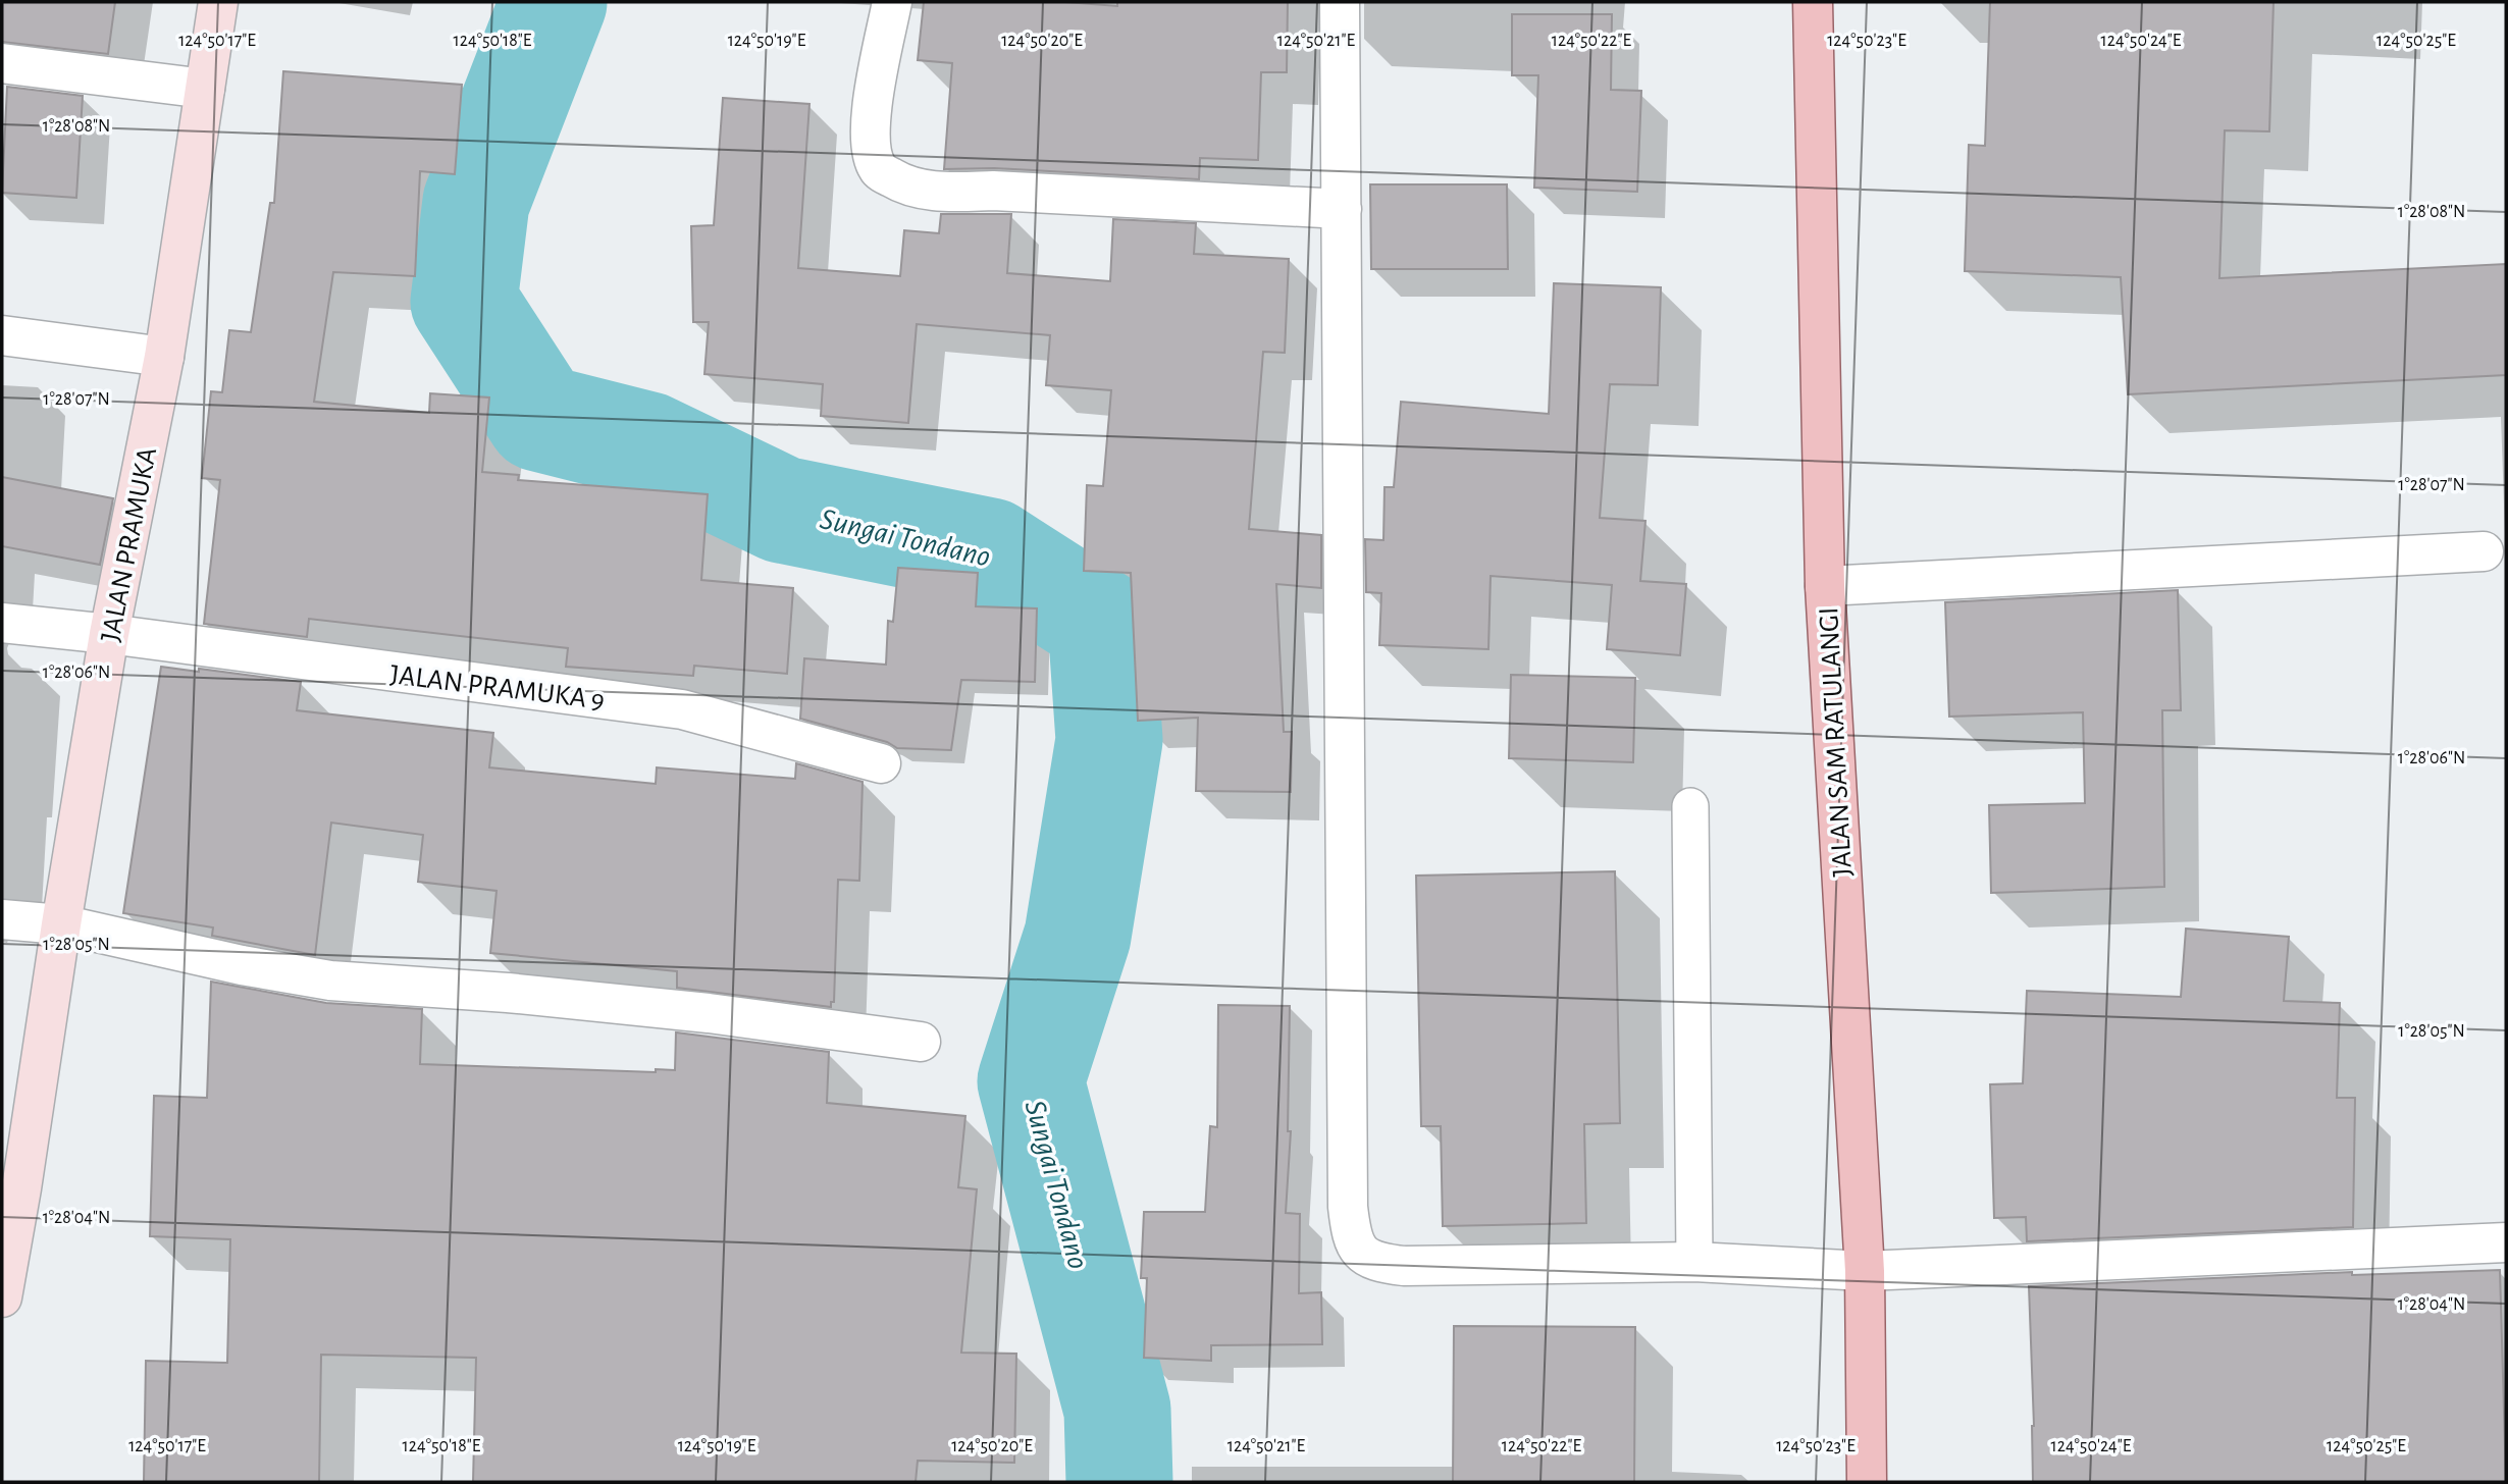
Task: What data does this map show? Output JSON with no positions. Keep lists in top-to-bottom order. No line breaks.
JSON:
{"streets":{"main road":["JALAN SAM RATULANGI"],"street":["JALAN PRAMUKA","JALAN PRAMUKA 9"]},"crossings":[["JALAN PRAMUKA","JALAN PRAMUKA 9"]],"water":["Sungai Tondano"],"coordinates":["124°50'17\"E","124°50'18\"E","124°50'19\"E","124°50'20\"E","124°50'21\"E","124°50'22\"E","124°50'23\"E","124°50'24\"E","124°50'25\"E","1°28'08\"N","1°28'07\"N","1°28'06\"N","1°28'05\"N","1°28'04\"N"]}
